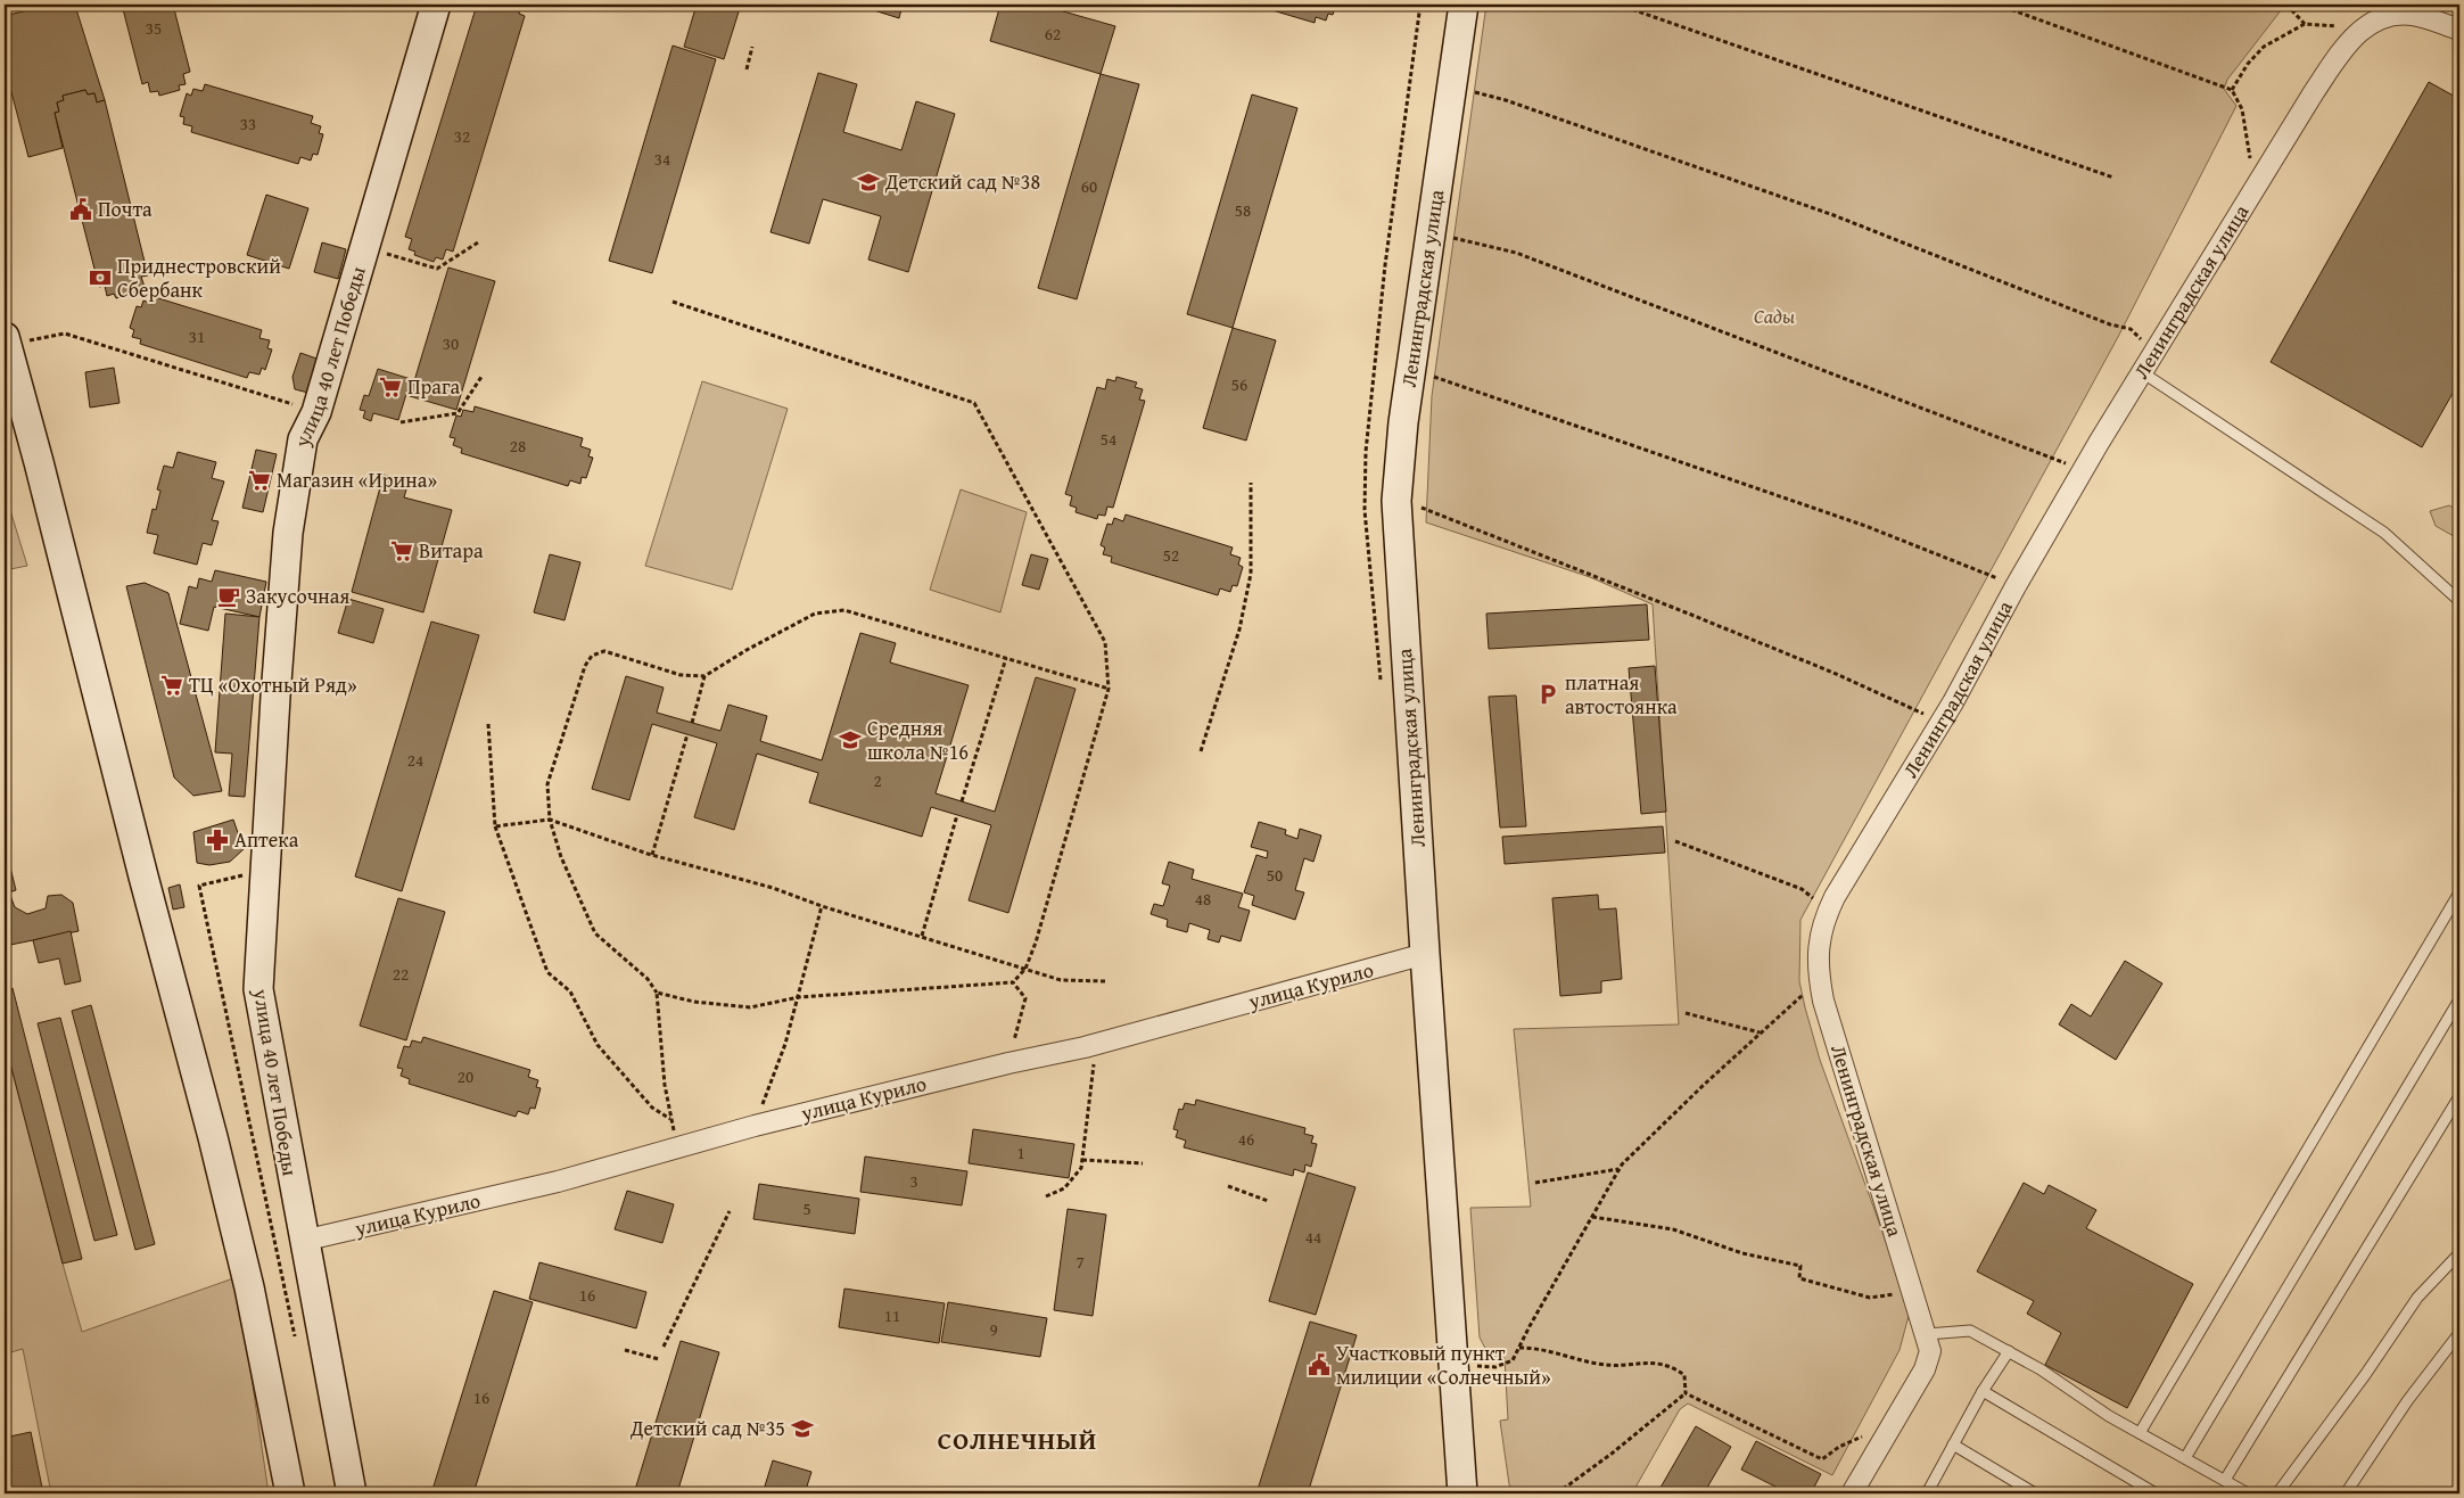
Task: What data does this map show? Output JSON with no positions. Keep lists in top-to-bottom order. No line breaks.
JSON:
{"streets":{"street":["Ленинградская улица","улица 40 лет Победы","улица Курило"]},"crossings":[["Ленинградская улица","улица Курило"],["улица 40 лет Победы","улица Курило"]],"districts":["СОЛНЕЧНЫЙ"],"parks":["Сады"],"places":{"school or university":["Детский сад №38","Средняя школа №16","Детский сад №35"],"public building":["Почта","Участковый пункт милиции «Солнечный»"],"bank":["Приднестровский Сбербанк"],"supermarket":["Прага","Магазин «Ирина»","Витара","ТЦ «Охотный Ряд»"],"cafe":["Закусочная"],"parking":["платная автостоянка"],"pharmacy":["Аптека"]},"house_numbers":["35","62","33","32","34","60","58","31","30","56","54","28","52","24","2","50","48","22","20","46","1","3","5","44","7","16","11","9","16"]}
